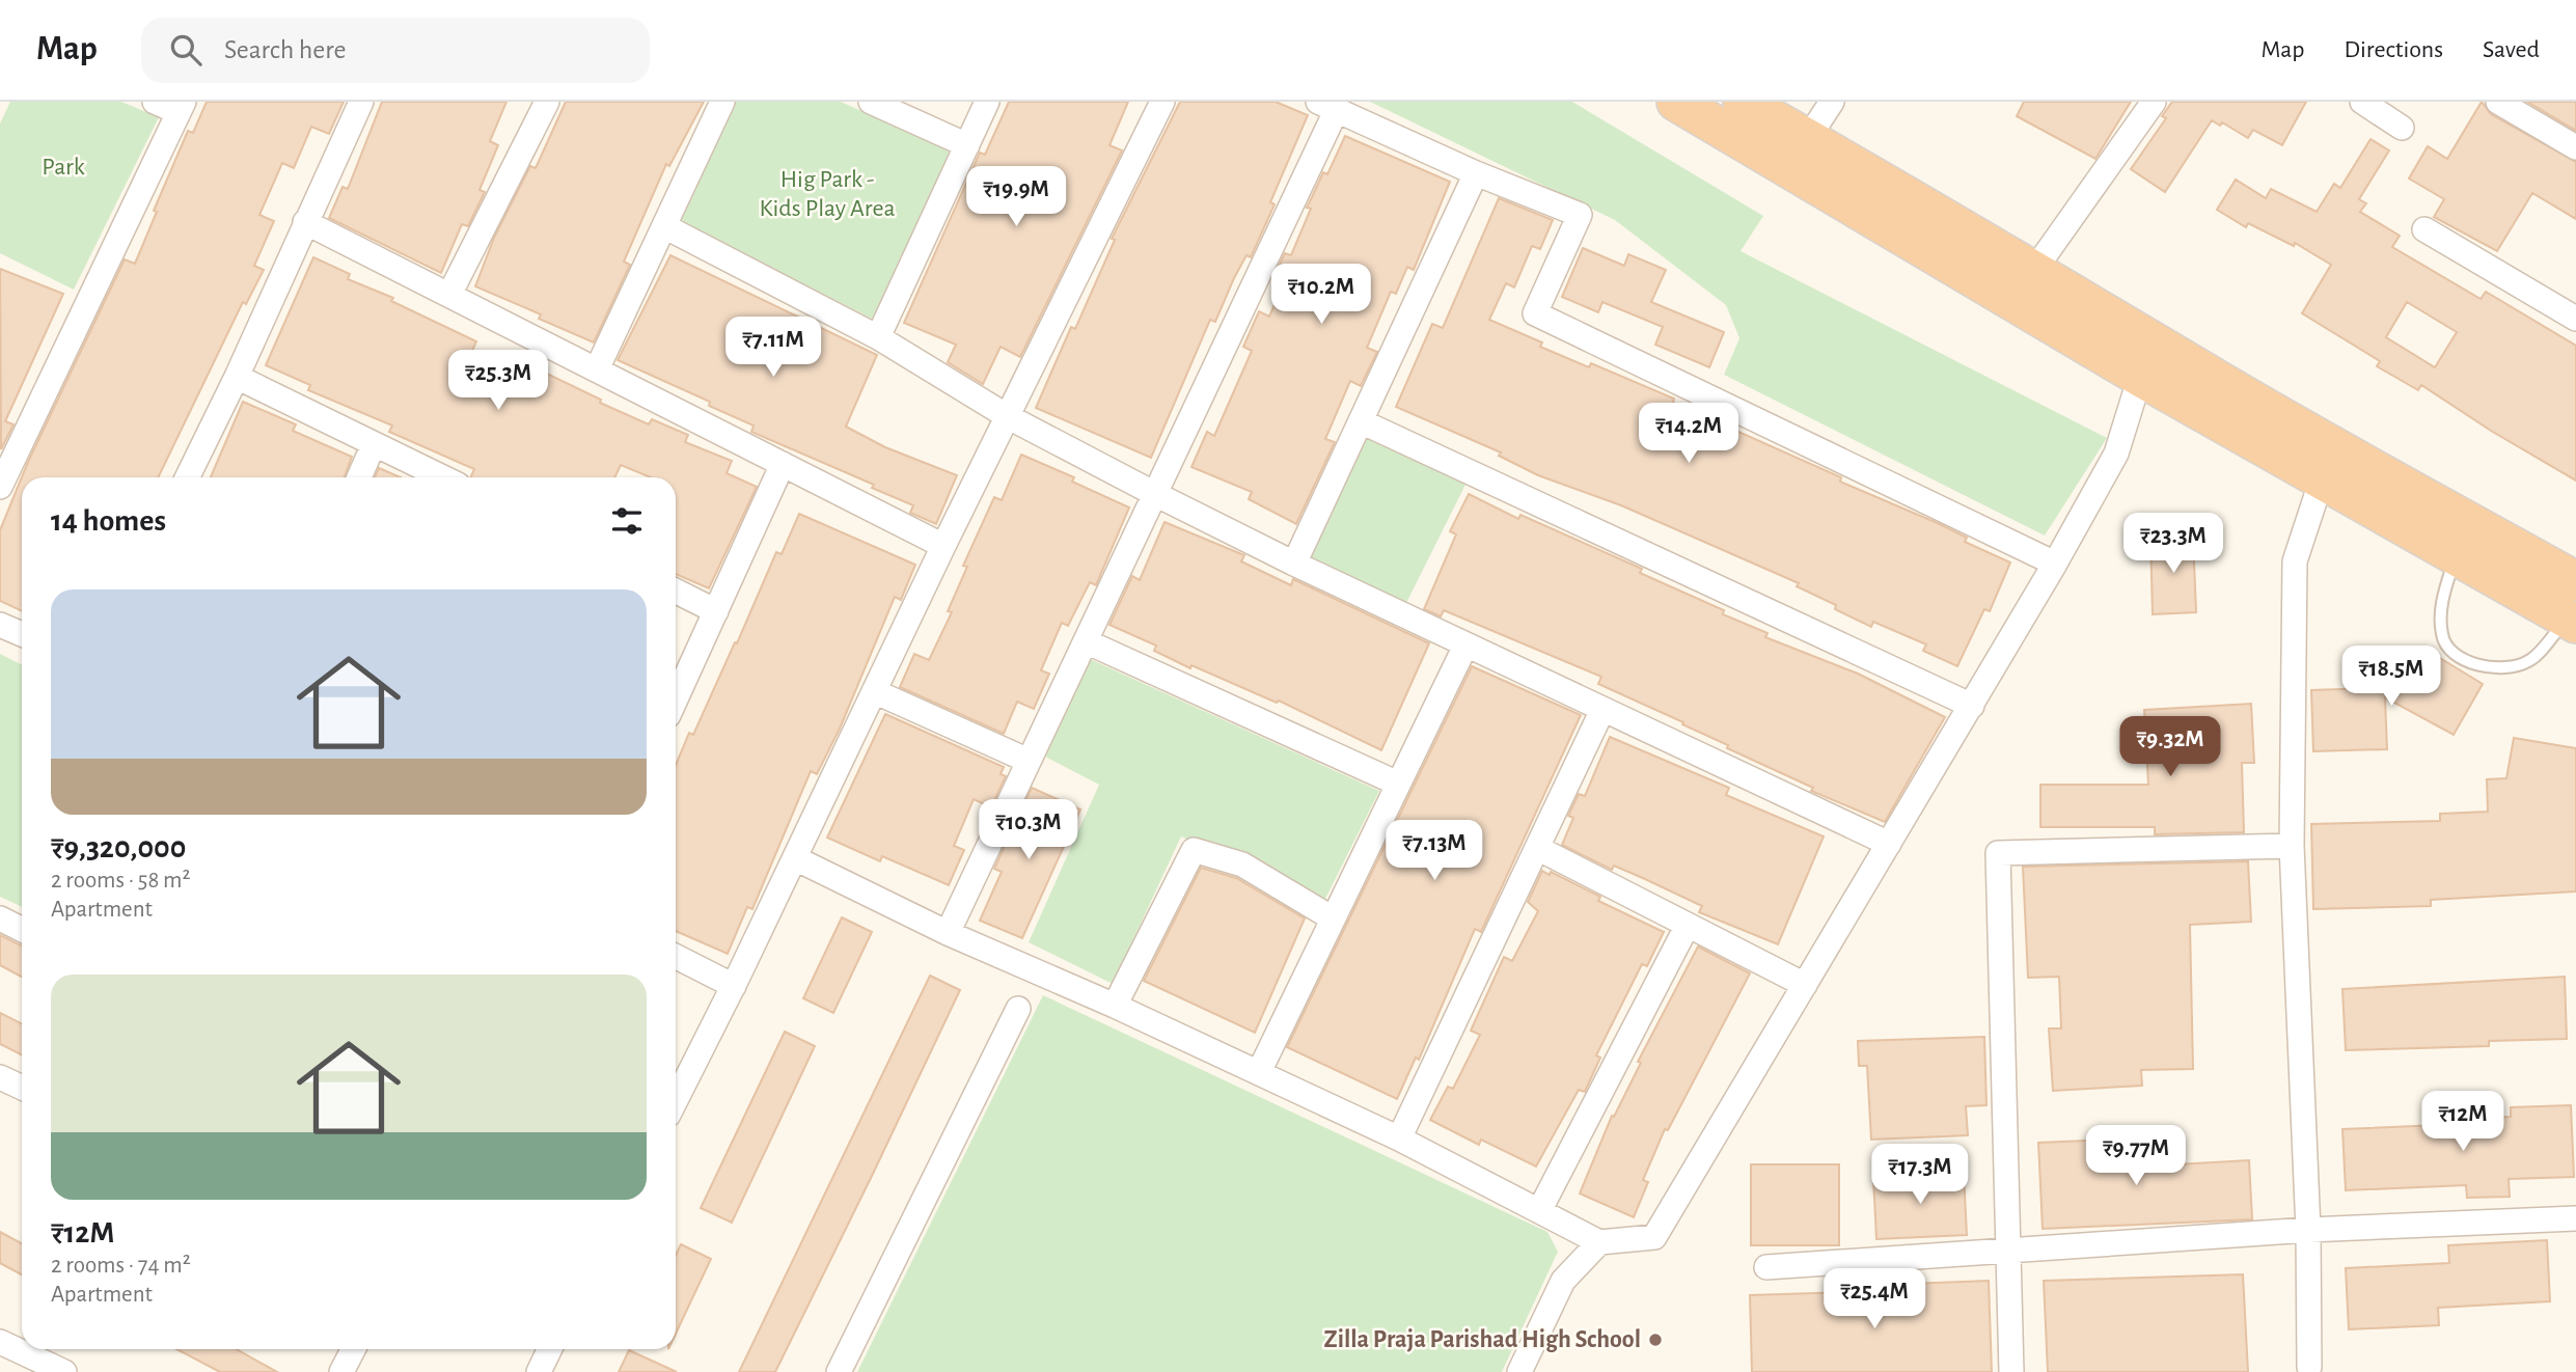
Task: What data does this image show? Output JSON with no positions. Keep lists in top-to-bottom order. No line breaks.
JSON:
{"parks":["Park","Hig Park - Kids Play Area"],"places":["Zilla Praja Parishad High School"],"page":{"header":"Map","search":"Search here","nav":["Map","Directions","Saved"],"price":["₹19.9M","₹10.2M","₹7.11M","₹25.3M","₹14.2M","₹23.3M","₹18.5M","₹9.32M","₹10.3M","₹7.13M","₹12M","₹9.77M","₹17.3M","₹25.4M"],"heading":"14 homes","list":[{"name":"₹9,320,000","note":"2 rooms · 58 m² · Apartment"},{"name":"₹12M","note":"2 rooms · 74 m² · Apartment"}]}}
